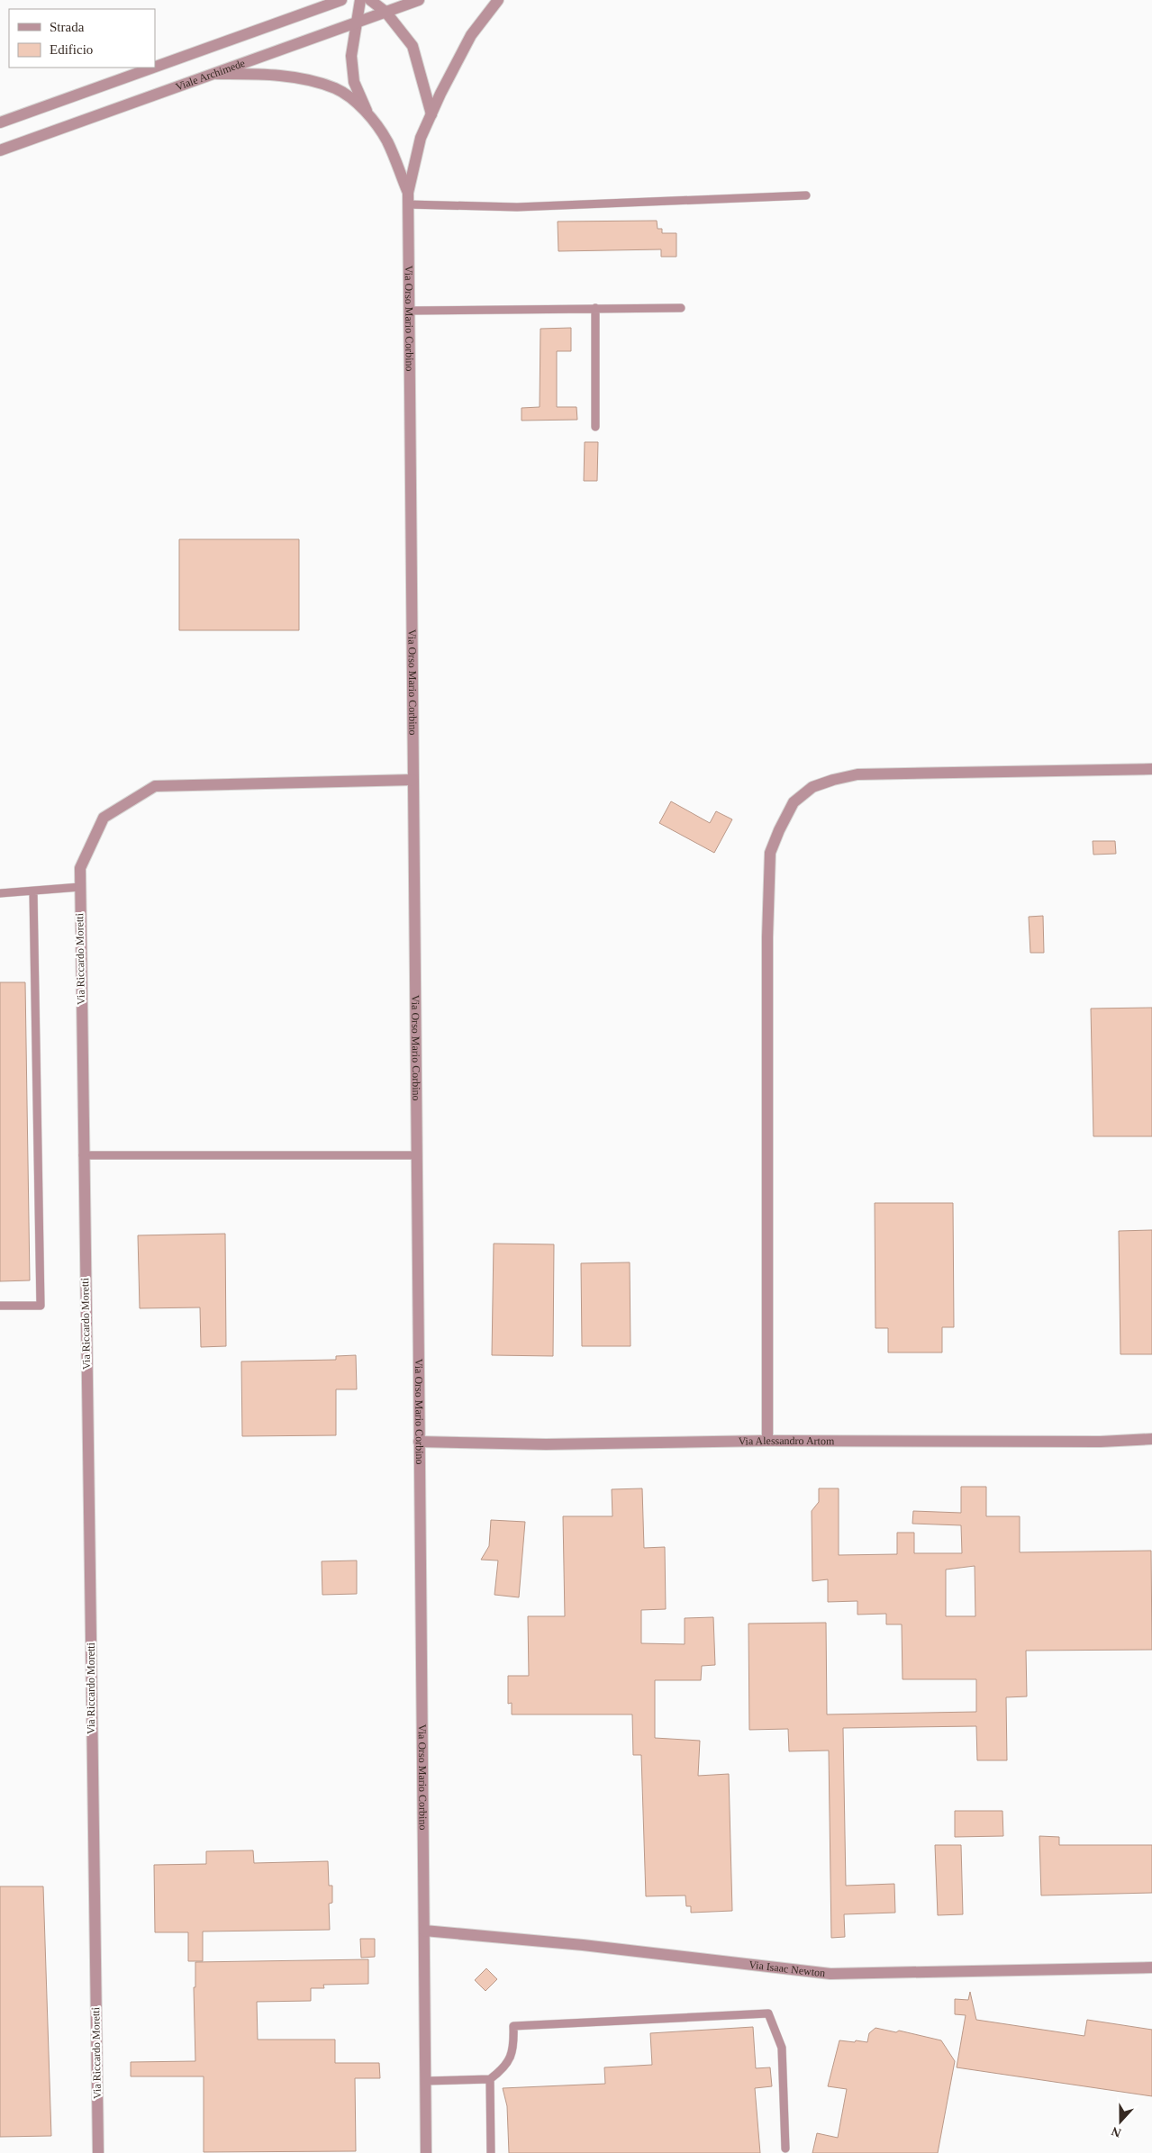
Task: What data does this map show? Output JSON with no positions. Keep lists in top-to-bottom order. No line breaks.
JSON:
{"streets":{"street":["Viale Archimede","Via Orso Mario Corbino","Via Riccardo Moretti","Via Alessandro Artom","Via Isaac Newton"]},"crossings":[["Viale Archimede","Via Orso Mario Corbino"],["Via Orso Mario Corbino","Via Riccardo Moretti"],["Via Orso Mario Corbino","Via Alessandro Artom"],["Via Orso Mario Corbino","Via Isaac Newton"]],"legend":["Strada","Edificio"],"north":"bottom"}
